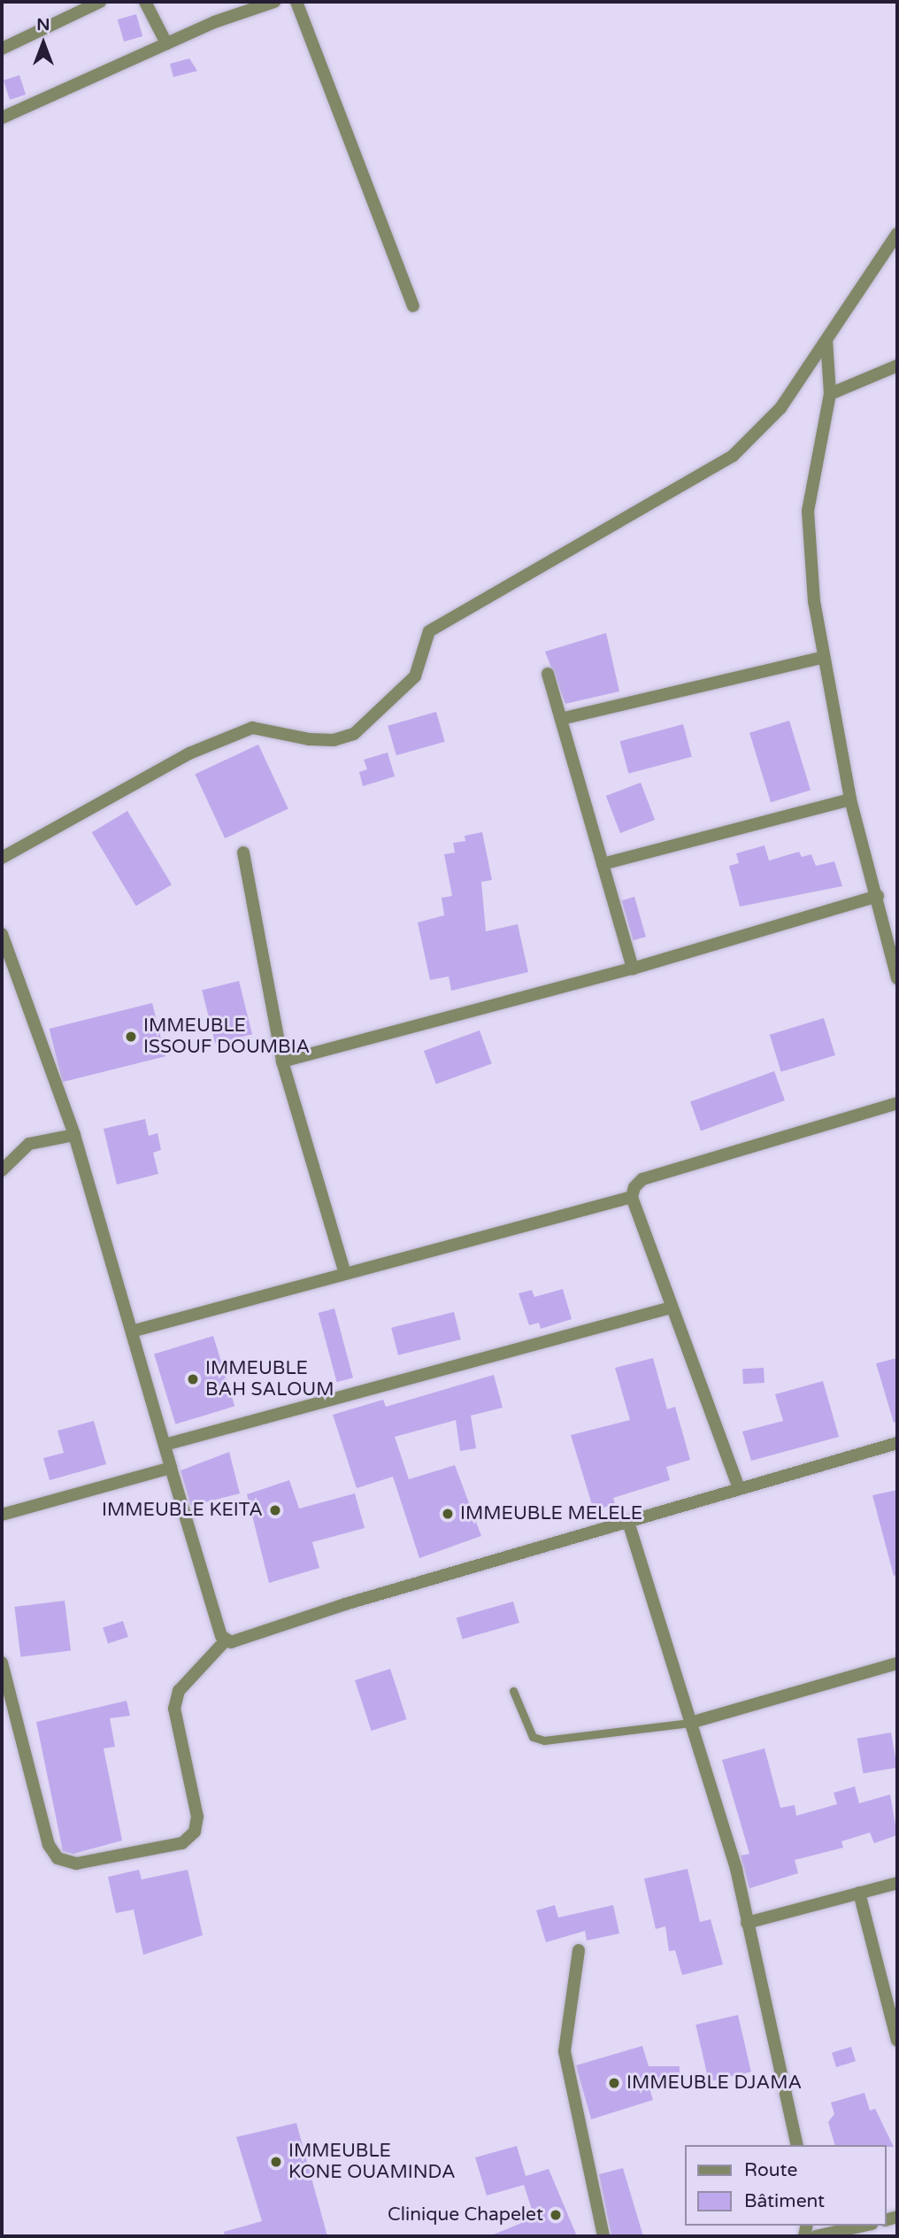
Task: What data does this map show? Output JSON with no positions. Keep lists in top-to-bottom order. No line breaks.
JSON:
{"places":["IMMEUBLE ISSOUF DOUMBIA","IMMEUBLE BAH SALOUM","IMMEUBLE KEITA","IMMEUBLE MELELE","IMMEUBLE DJAMA","IMMEUBLE KONE OUAMINDA","Clinique Chapelet"],"legend":["Route","Bâtiment"],"north":"top"}
